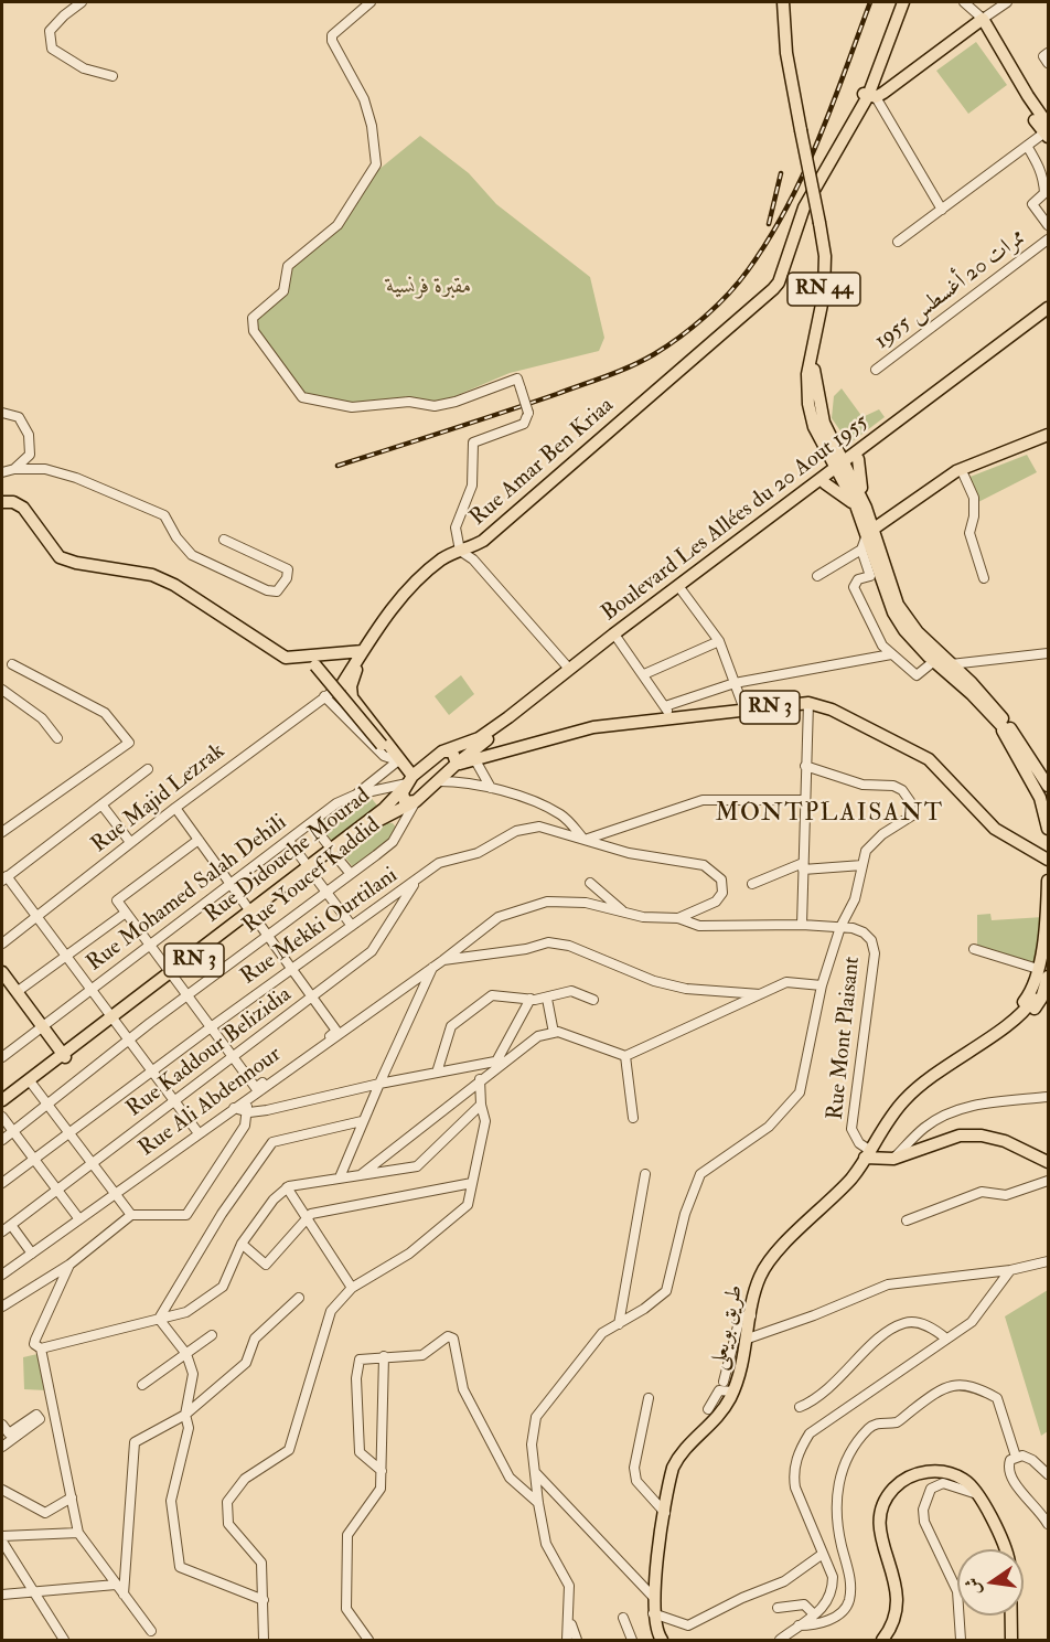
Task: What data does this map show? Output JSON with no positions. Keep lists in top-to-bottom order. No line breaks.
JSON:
{"streets":{"main road":["RN 44","Rue Amar Ben Kriaa","Boulevard Les Allées du 20 Aout 1955","RN 3","Rue Didouche Mourad","طريق بويعلى"],"street":["ممرات 20 أغسطس 1955","Rue Majid Lezrak","Rue Youcef Kaddid","Rue Mohamed Salah Dehili","Rue Mekki Ourtilani","Rue Mont Plaisant","Rue Kaddour Belizidia","Rue Ali Abdennour"]},"crossings":[["Boulevard Les Allées du 20 Aout 1955","RN 3"],["Boulevard Les Allées du 20 Aout 1955","Rue Didouche Mourad"],["Rue Didouche Mourad","Rue Youcef Kaddid"],["Rue Didouche Mourad","Rue Mohamed Salah Dehili"],["Rue Mekki Ourtilani","Rue Mont Plaisant"],["Rue Mekki Ourtilani","Rue Kaddour Belizidia"],["Rue Mont Plaisant","Rue Ali Abdennour"],["Rue Mont Plaisant","طريق بويعلى"]],"districts":["MONTPLAISANT"],"parks":["مقبرة فرنسية"],"north":"left"}
